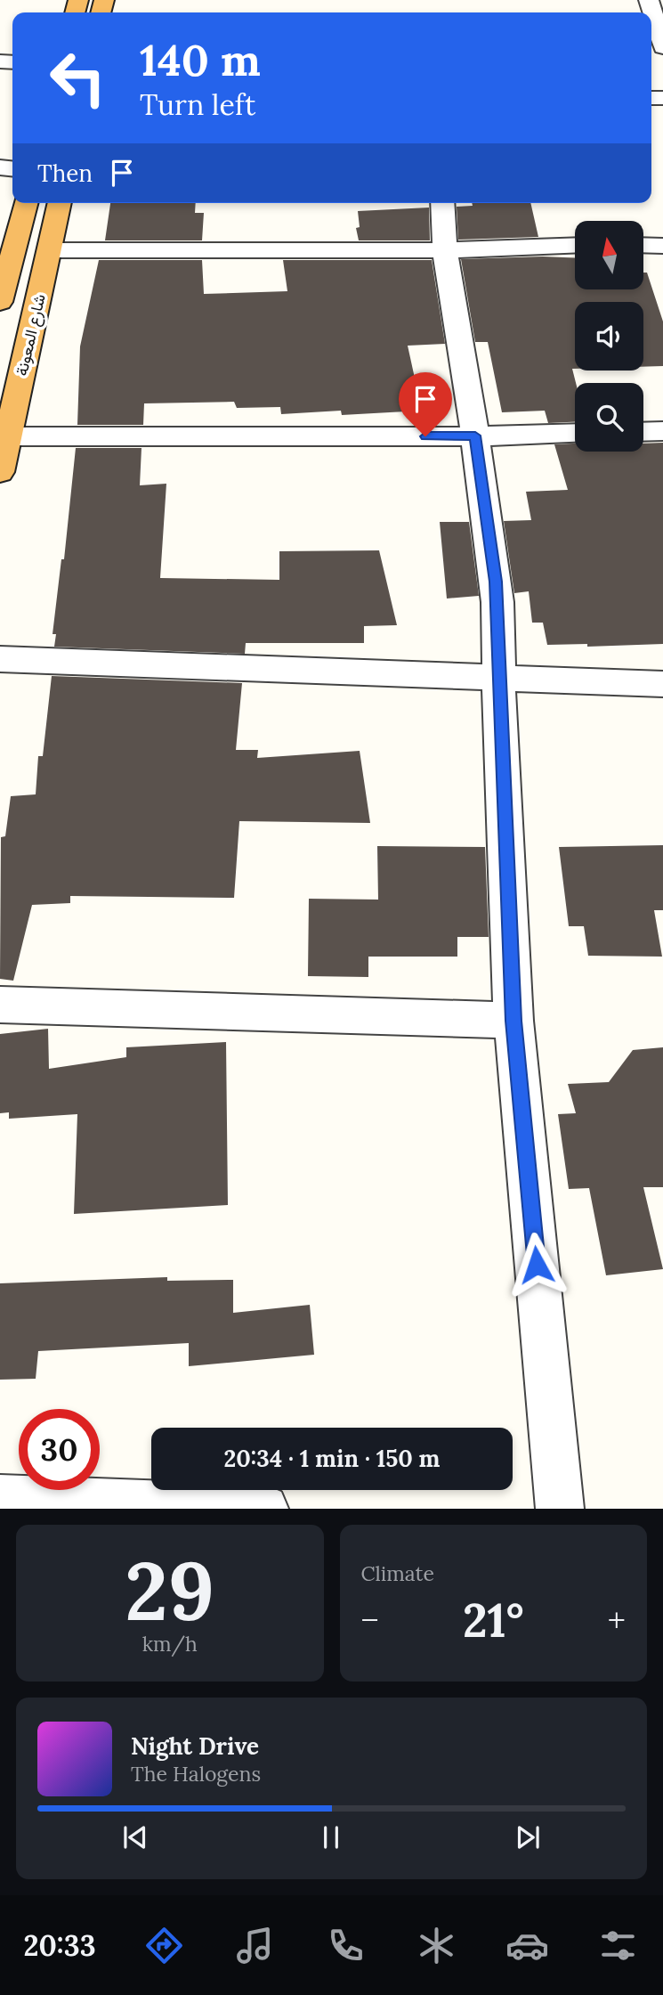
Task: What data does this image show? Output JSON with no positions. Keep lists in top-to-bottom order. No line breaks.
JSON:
{"streets":{"highway":["شارع المعونة"]},"north":"top","page":{"turn":["140 m","Turn left"],"then":"Then","limit":"30","trip":"20:34 · 1 min · 150 m","tile":[["29","km/h"],"Climate"],"heat":["−","21°","+"],"song":["Night Drive","The Halogens"],"tabs":"20:33"}}
